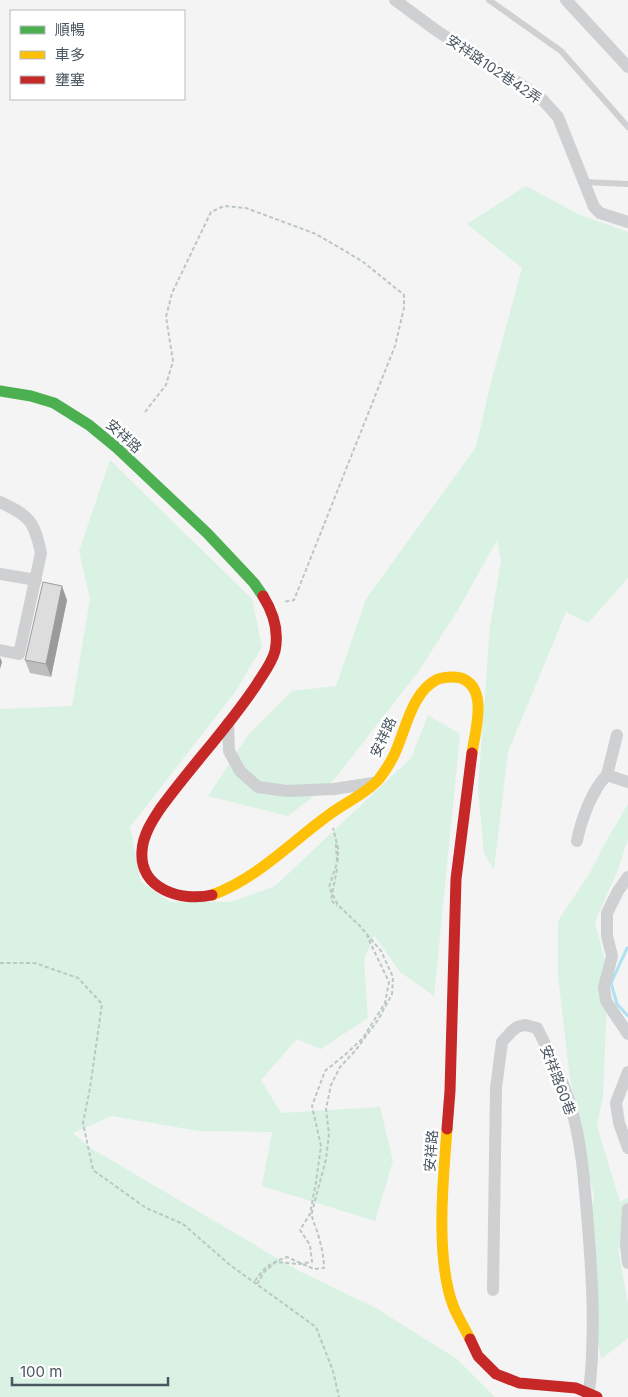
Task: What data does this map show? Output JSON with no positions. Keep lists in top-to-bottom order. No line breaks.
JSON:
{"streets":{"street":["安祥路102巷42弄","安祥路","安祥路60巷"]},"crossings":[["安祥路","安祥路60巷"]],"legend":["順暢","車多","壅塞"],"scale_bar":"100 m"}
